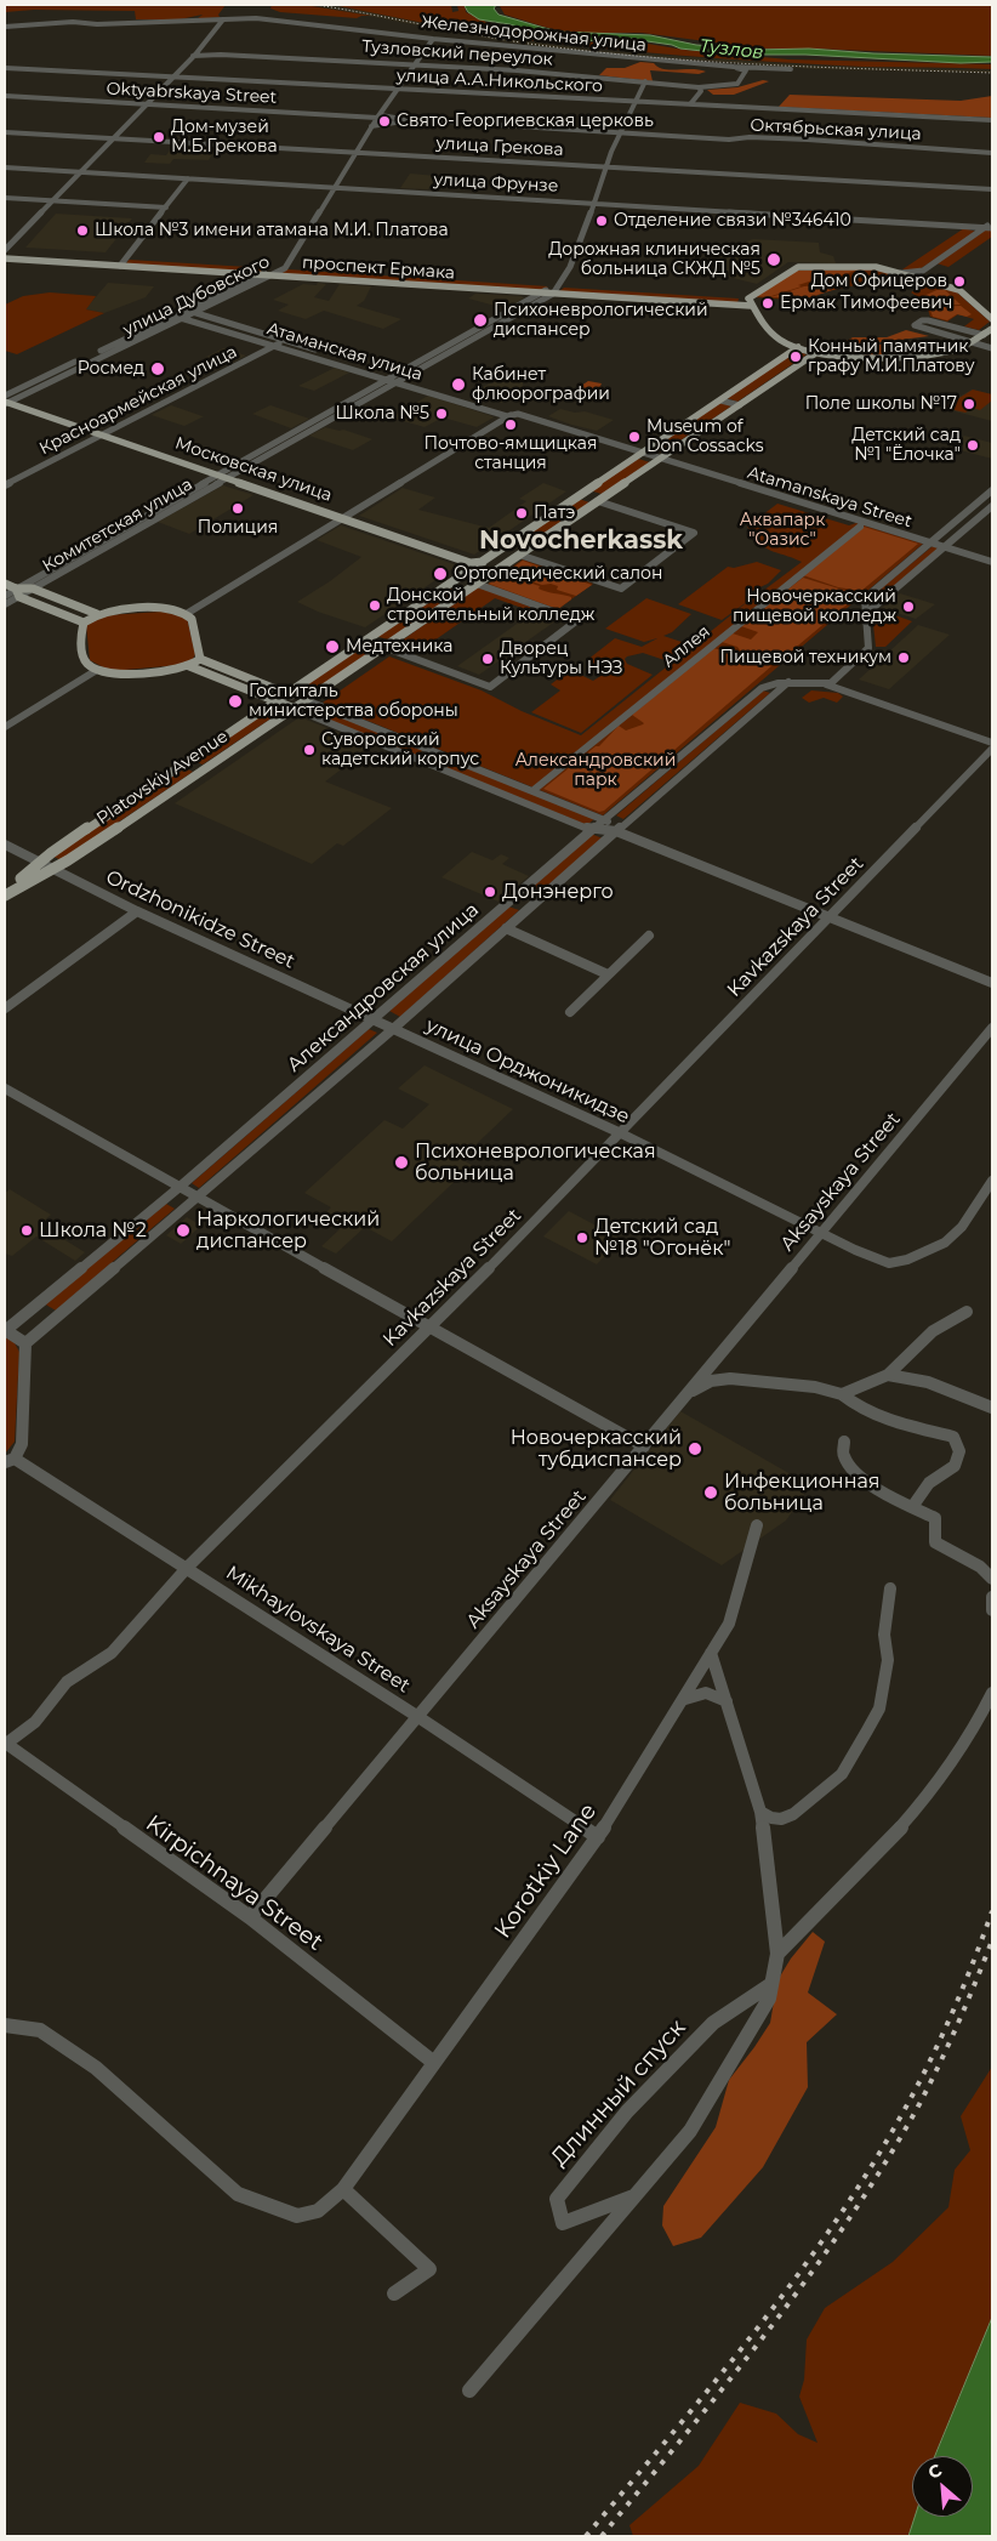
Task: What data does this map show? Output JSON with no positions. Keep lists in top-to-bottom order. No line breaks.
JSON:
{"streets":{"main road":["проспект Ермака","Московская улица","Platovskiy Avenue"],"street":["Железнодорожная улица","Тузловский переулок","улица А.А.Никольского","Oktyabrskaya Street","улица Грекова","улица Фрунзе","улица Дубовского","Атаманская улица","Красноармейская улица","Atamanskaya Street","Комитетская улица","Аллея","Ordzhonikidze Street","Kavkazskaya Street","Александровская улица","улица Орджоникидзе","Aksayskaya Street","Mikhaylovskaya Street","Korotkiy Lane","Kirpichnaya Street","Длинный спуск"]},"crossings":[["Тузловский переулок","Комитетская улица"],["улица А.А.Никольского","Комитетская улица"],["улица Грекова","Комитетская улица"],["улица Фрунзе","Комитетская улица"],["проспект Ермака","улица Дубовского"],["проспект Ермака","Комитетская улица"],["улица Дубовского","Атаманская улица"],["улица Дубовского","Московская улица"],["Атаманская улица","Красноармейская улица"],["Атаманская улица","Atamanskaya Street"],["Атаманская улица","Комитетская улица"],["Атаманская улица","Platovskiy Avenue"],["Красноармейская улица","Московская улица"],["Московская улица","Комитетская улица"],["Московская улица","Platovskiy Avenue"],["Atamanskaya Street","Platovskiy Avenue"],["Platovskiy Avenue","Ordzhonikidze Street"],["Ordzhonikidze Street","Александровская улица"],["Ordzhonikidze Street","улица Орджоникидзе"],["Kavkazskaya Street","улица Орджоникидзе"],["Kavkazskaya Street","Mikhaylovskaya Street"],["Kavkazskaya Street","Kirpichnaya Street"],["Александровская улица","улица Орджоникидзе"],["улица Орджоникидзе","Aksayskaya Street"],["Aksayskaya Street","Mikhaylovskaya Street"],["Aksayskaya Street","Kirpichnaya Street"],["Mikhaylovskaya Street","Korotkiy Lane"],["Korotkiy Lane","Kirpichnaya Street"],["Korotkiy Lane","Длинный спуск"]],"districts":["Novocherkassk"],"water":["Тузлов"],"parks":["Аквапарк \"Оазис\"","Александровский парк"],"places":["Свято-Георгиевская церковь","Дом-музей М.Б.Грекова","Отделение связи №346410","Школа №3 имени атамана М.И. Платова","Дорожная клиническая больница СКЖД №5","Дом Офицеров","Ермак Тимофеевич","Психоневрологический диспансер","Конный памятник графу М.И.Платову","Росмед","Кабинет флюорографии","Поле школы №17","Школа №5","Почтово-ямщицкая станция","Museum of Don Cossacks","Детский сад №1 \"Ёлочка\"","Полиция","Патэ","Ортопедический салон","Донской строительный колледж","Новочеркасский пищевой колледж","Медтехника","Пищевой техникум","Дворец Культуры НЭЗ","Госпиталь министерства обороны","Суворовский кадетский корпус","Донэнерго","Психоневрологическая больница","Школа №2","Наркологический диспансер","Детский сад №18 \"Огонёк\"","Новочеркасский тубдиспансер","Инфекционная больница"],"north":"top left"}
